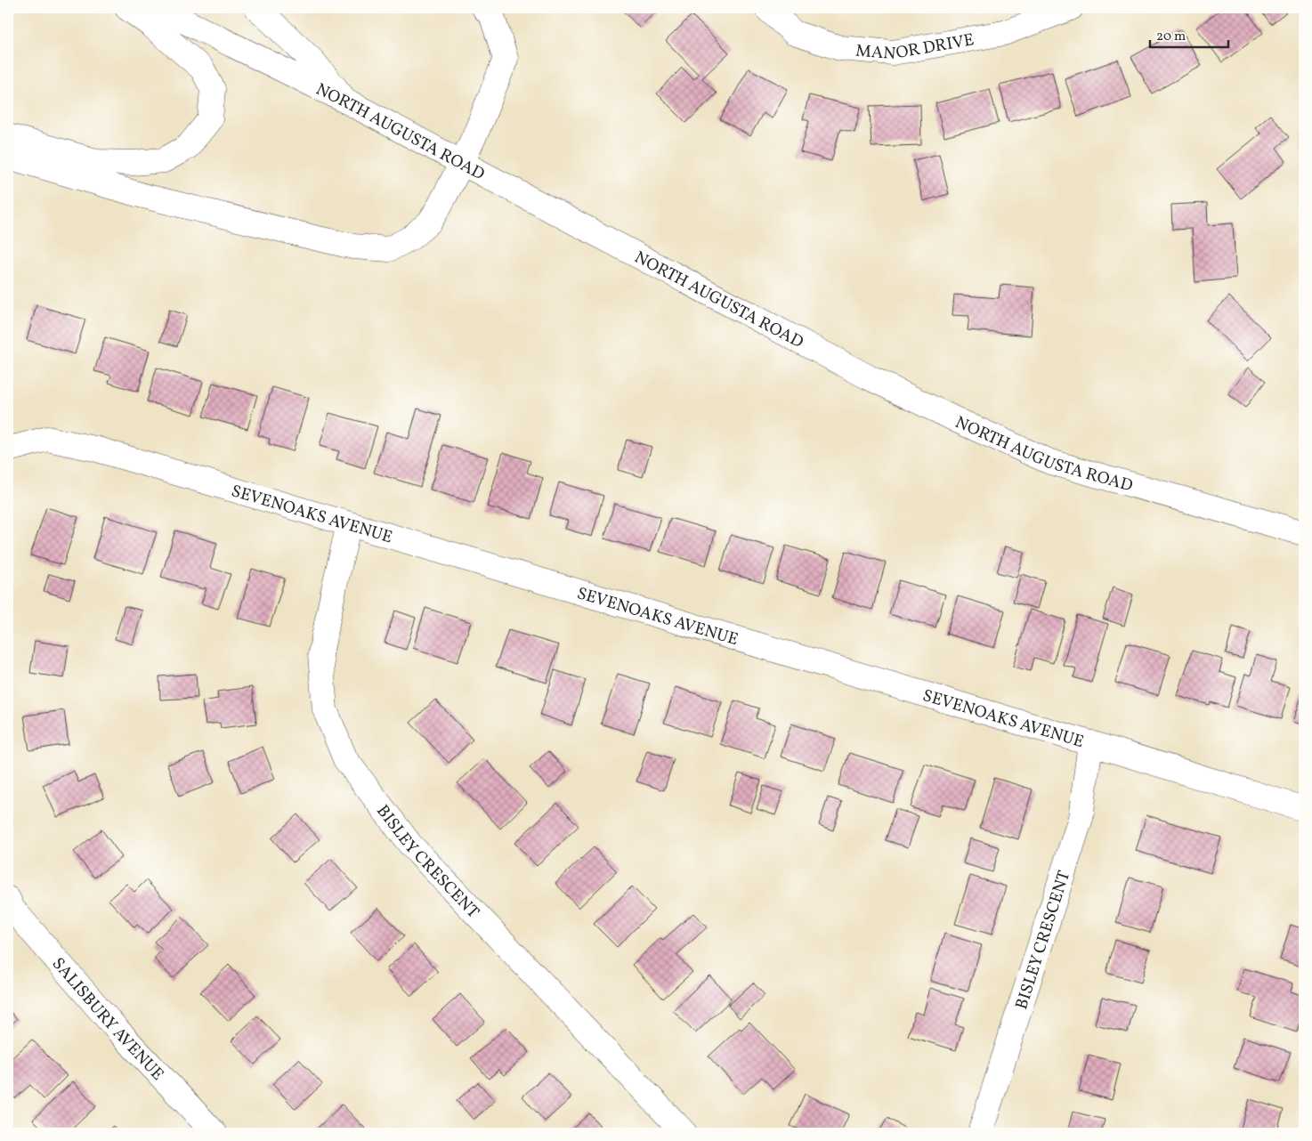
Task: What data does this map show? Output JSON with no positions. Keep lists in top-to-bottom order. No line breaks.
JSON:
{"streets":{"main road":["MANOR DRIVE","NORTH AUGUSTA ROAD","SEVENOAKS AVENUE","BISLEY CRESCENT","SALISBURY AVENUE"]},"crossings":[["SEVENOAKS AVENUE","BISLEY CRESCENT"]],"scale_bar":"20 m"}
